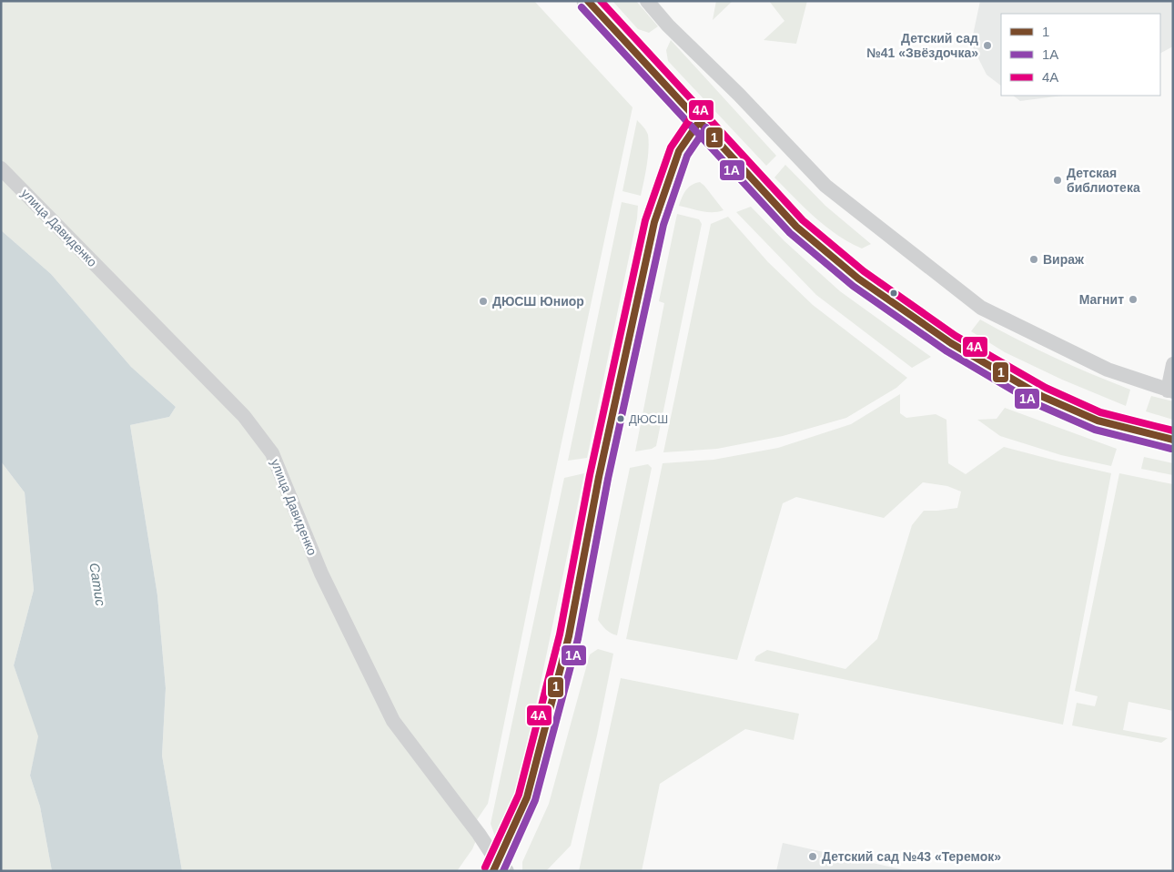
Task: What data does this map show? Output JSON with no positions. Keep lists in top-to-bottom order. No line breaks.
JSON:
{"streets":{"street":["улица Давиденко"]},"water":["Сатис"],"places":["Детский сад №41 «Звёздочка»","Детская библиотека","Вираж","Магнит","ДЮСШ Юниор","ДЮСШ","Детский сад №43 «Теремок»"],"lines":["transit line 1","transit line 4А","transit line 1А"],"legend":["1","1А","4А"]}
